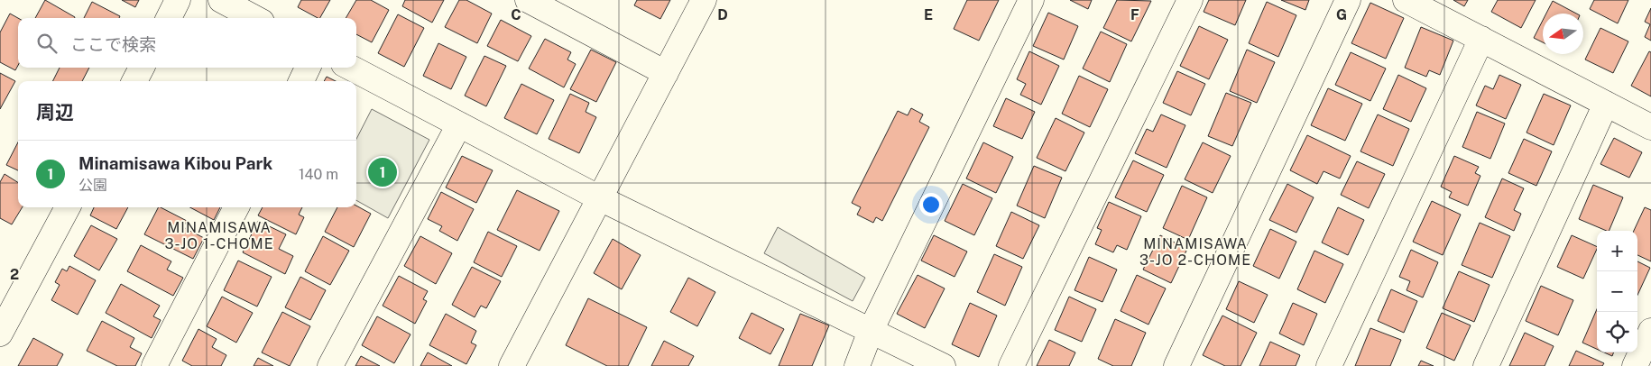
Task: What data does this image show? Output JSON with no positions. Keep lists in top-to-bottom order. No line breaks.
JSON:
{"districts":["MINAMISAWA 3-JO 1-CHOME","MINAMISAWA 3-JO 2-CHOME"],"north":"left","page":{"search":"ここで検索","heading":"周辺","list":[{"mark":"1","name":"Minamisawa Kibou Park","note":"公園","value":"140 m"}],"pins":"1","map_buttons":["+","−"]},"grid":{"columns":["C","D","E","F","G"],"rows":["2"]}}
